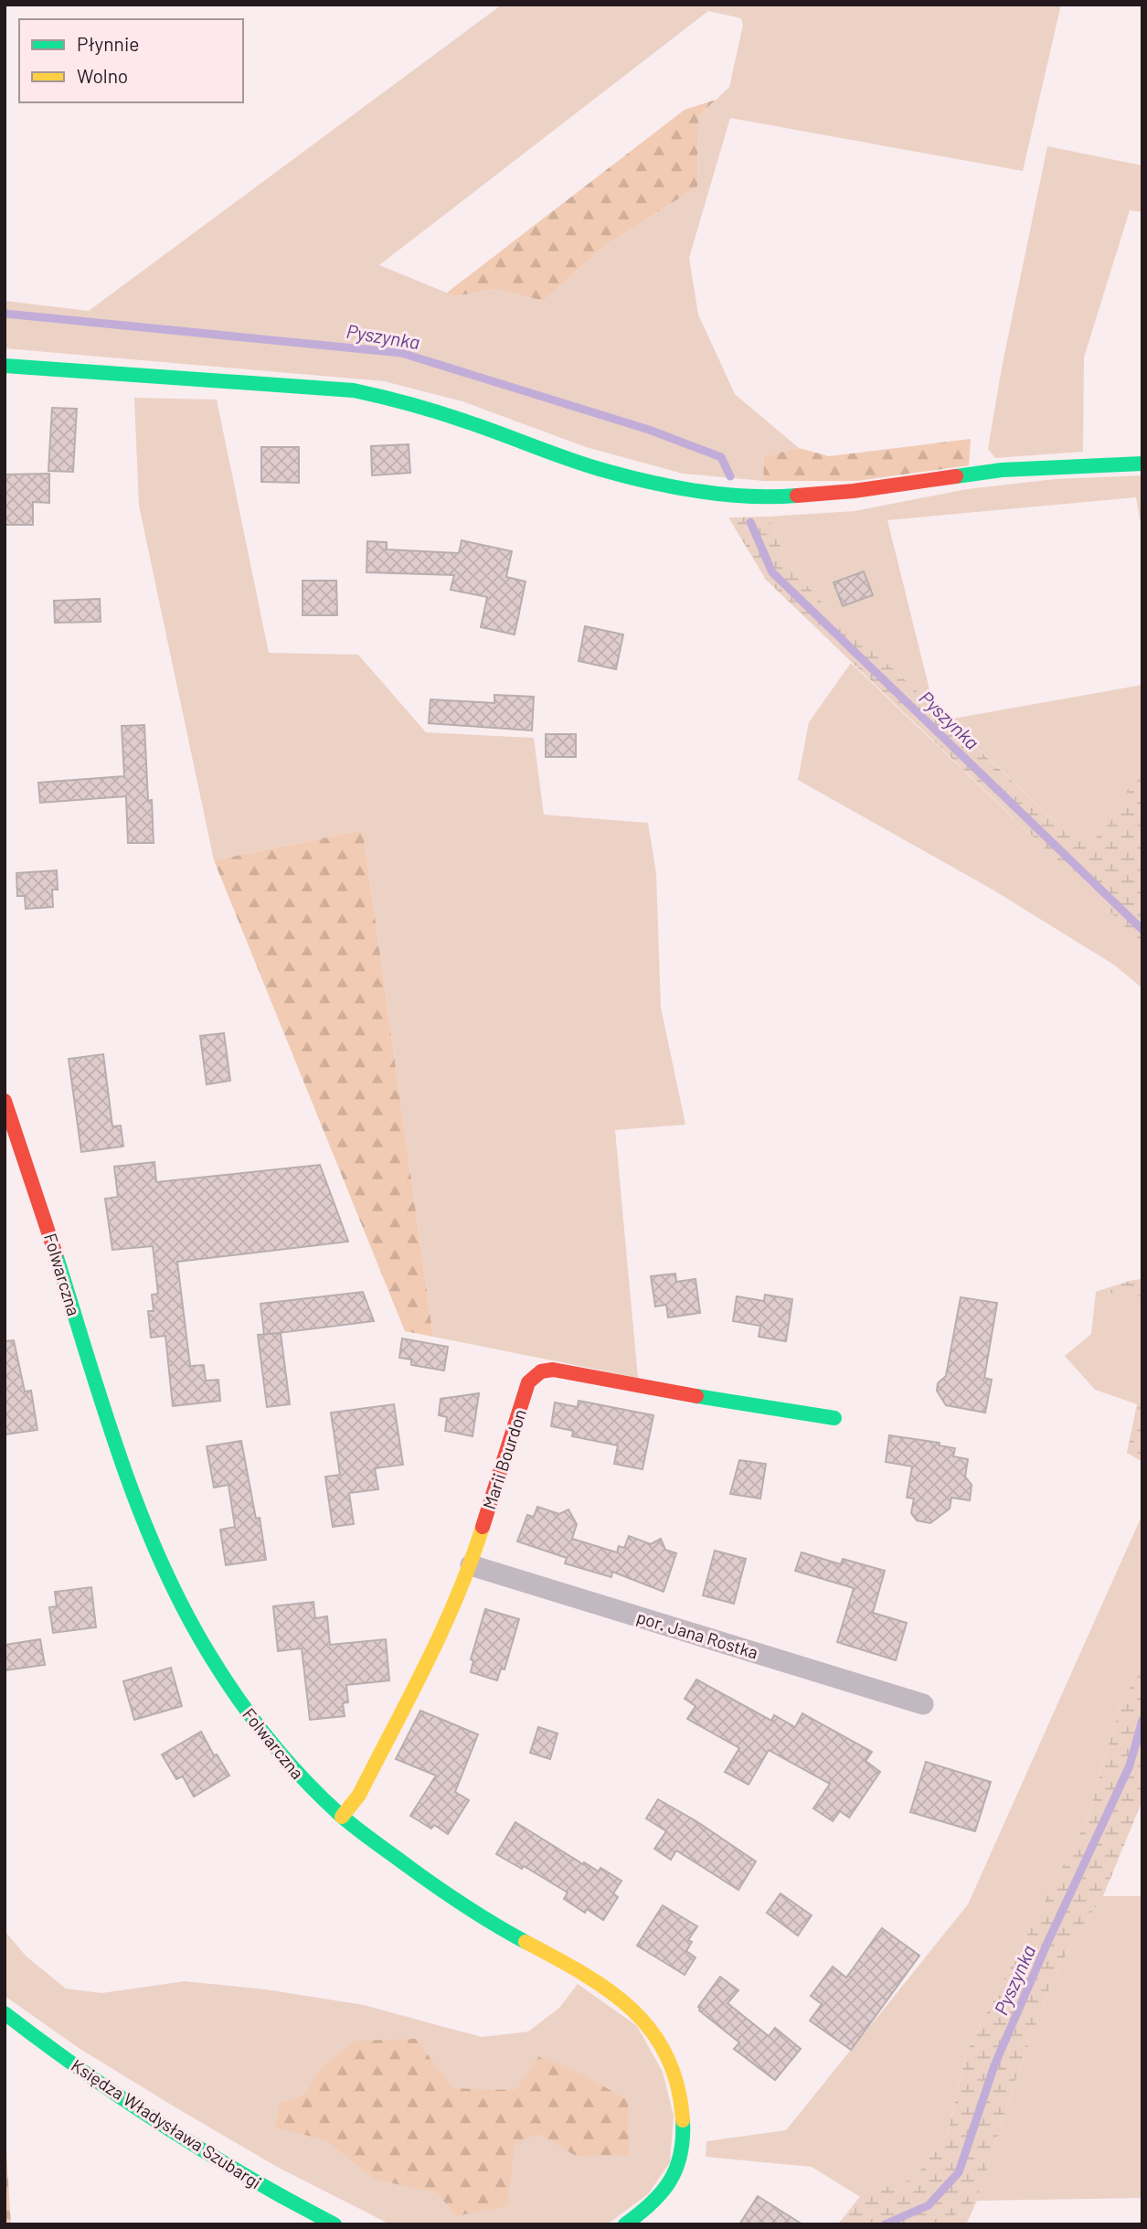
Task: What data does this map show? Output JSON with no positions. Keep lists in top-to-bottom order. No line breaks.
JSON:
{"streets":{"street":["Folwarczna","Marii Bourdon","por. Jana Rostka","Księdza Władysława Szubargi"]},"crossings":[["Folwarczna","Marii Bourdon"],["Marii Bourdon","por. Jana Rostka"]],"water":["Pyszynka"],"legend":["Płynnie","Wolno"]}
